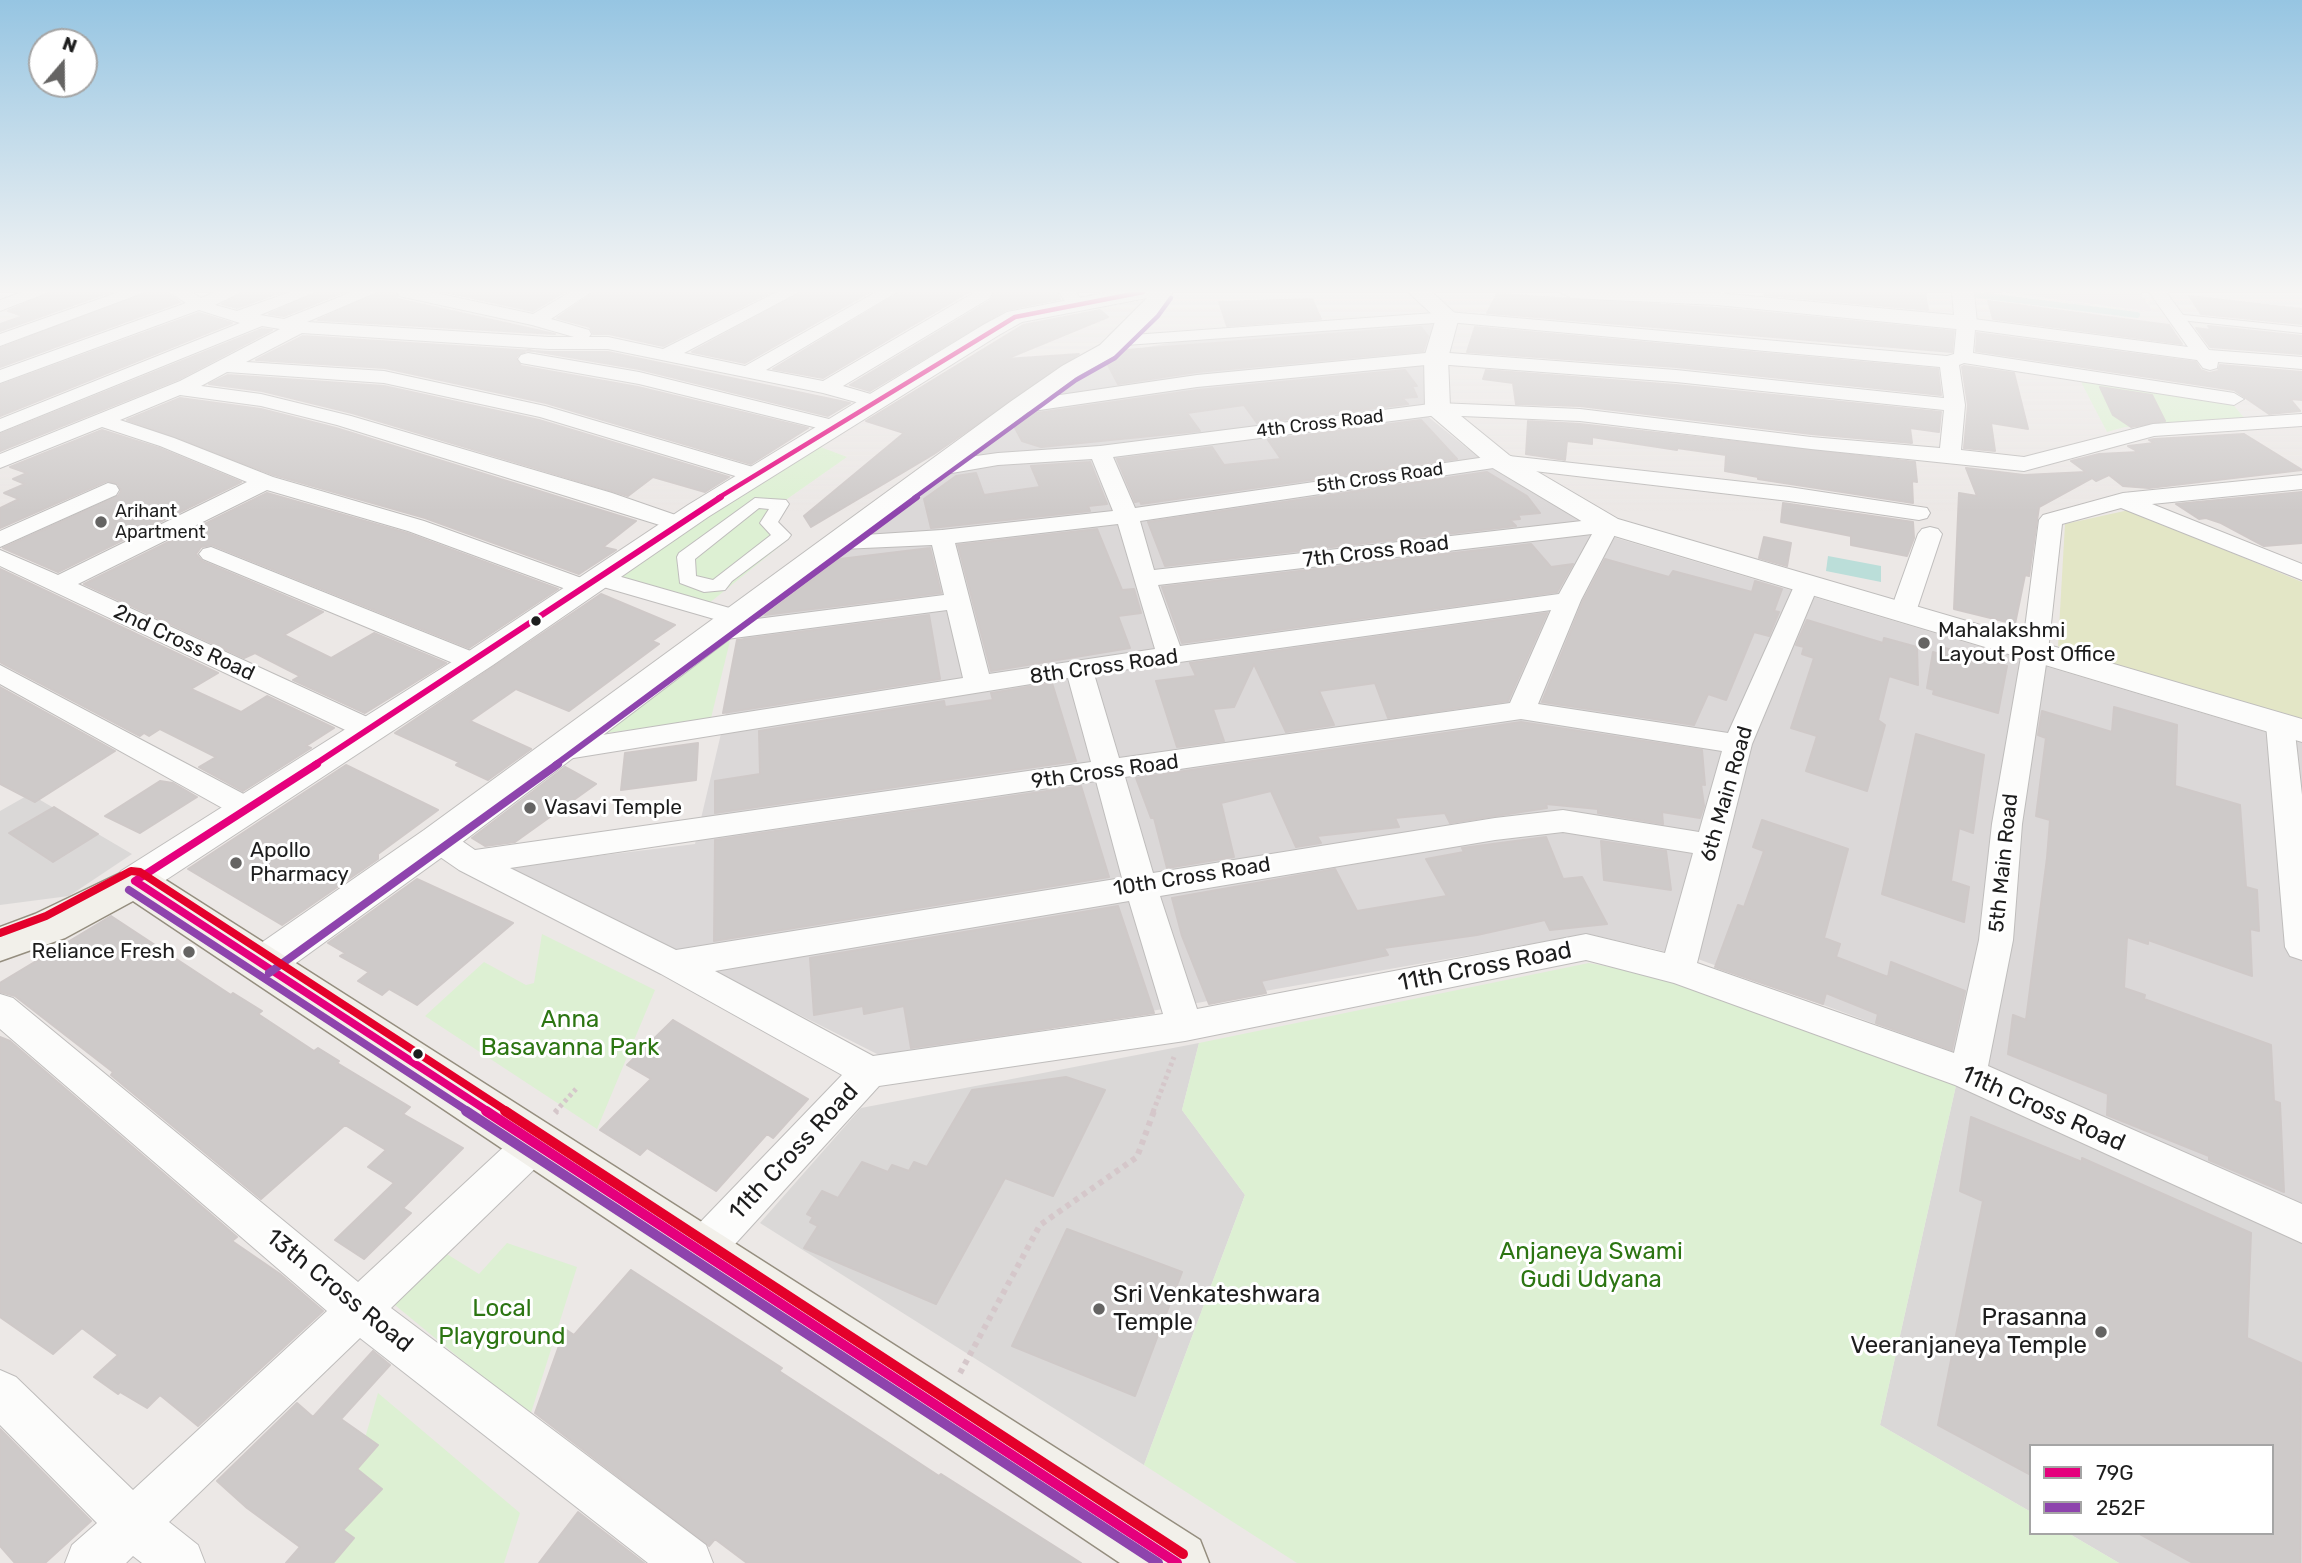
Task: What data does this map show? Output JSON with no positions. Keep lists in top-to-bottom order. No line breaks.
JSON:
{"streets":{"street":["4th Cross Road","5th Cross Road","7th Cross Road","2nd Cross Road","8th Cross Road","9th Cross Road","6th Main Road","5th Main Road","10th Cross Road","11th Cross Road","13th Cross Road"]},"crossings":[["9th Cross Road","6th Main Road"],["6th Main Road","10th Cross Road"],["6th Main Road","11th Cross Road"],["5th Main Road","11th Cross Road"]],"parks":["Anna Basavanna Park","Anjaneya Swami Gudi Udyana","Local Playground"],"places":["Arihant Apartment","Mahalakshmi Layout Post Office","Vasavi Temple","Apollo Pharmacy","Reliance Fresh","Sri Venkateshwara Temple","Prasanna Veeranjaneya Temple"],"lines":["transit line 79G","transit line 252F"],"legend":["79G","252F"],"north":"top"}
